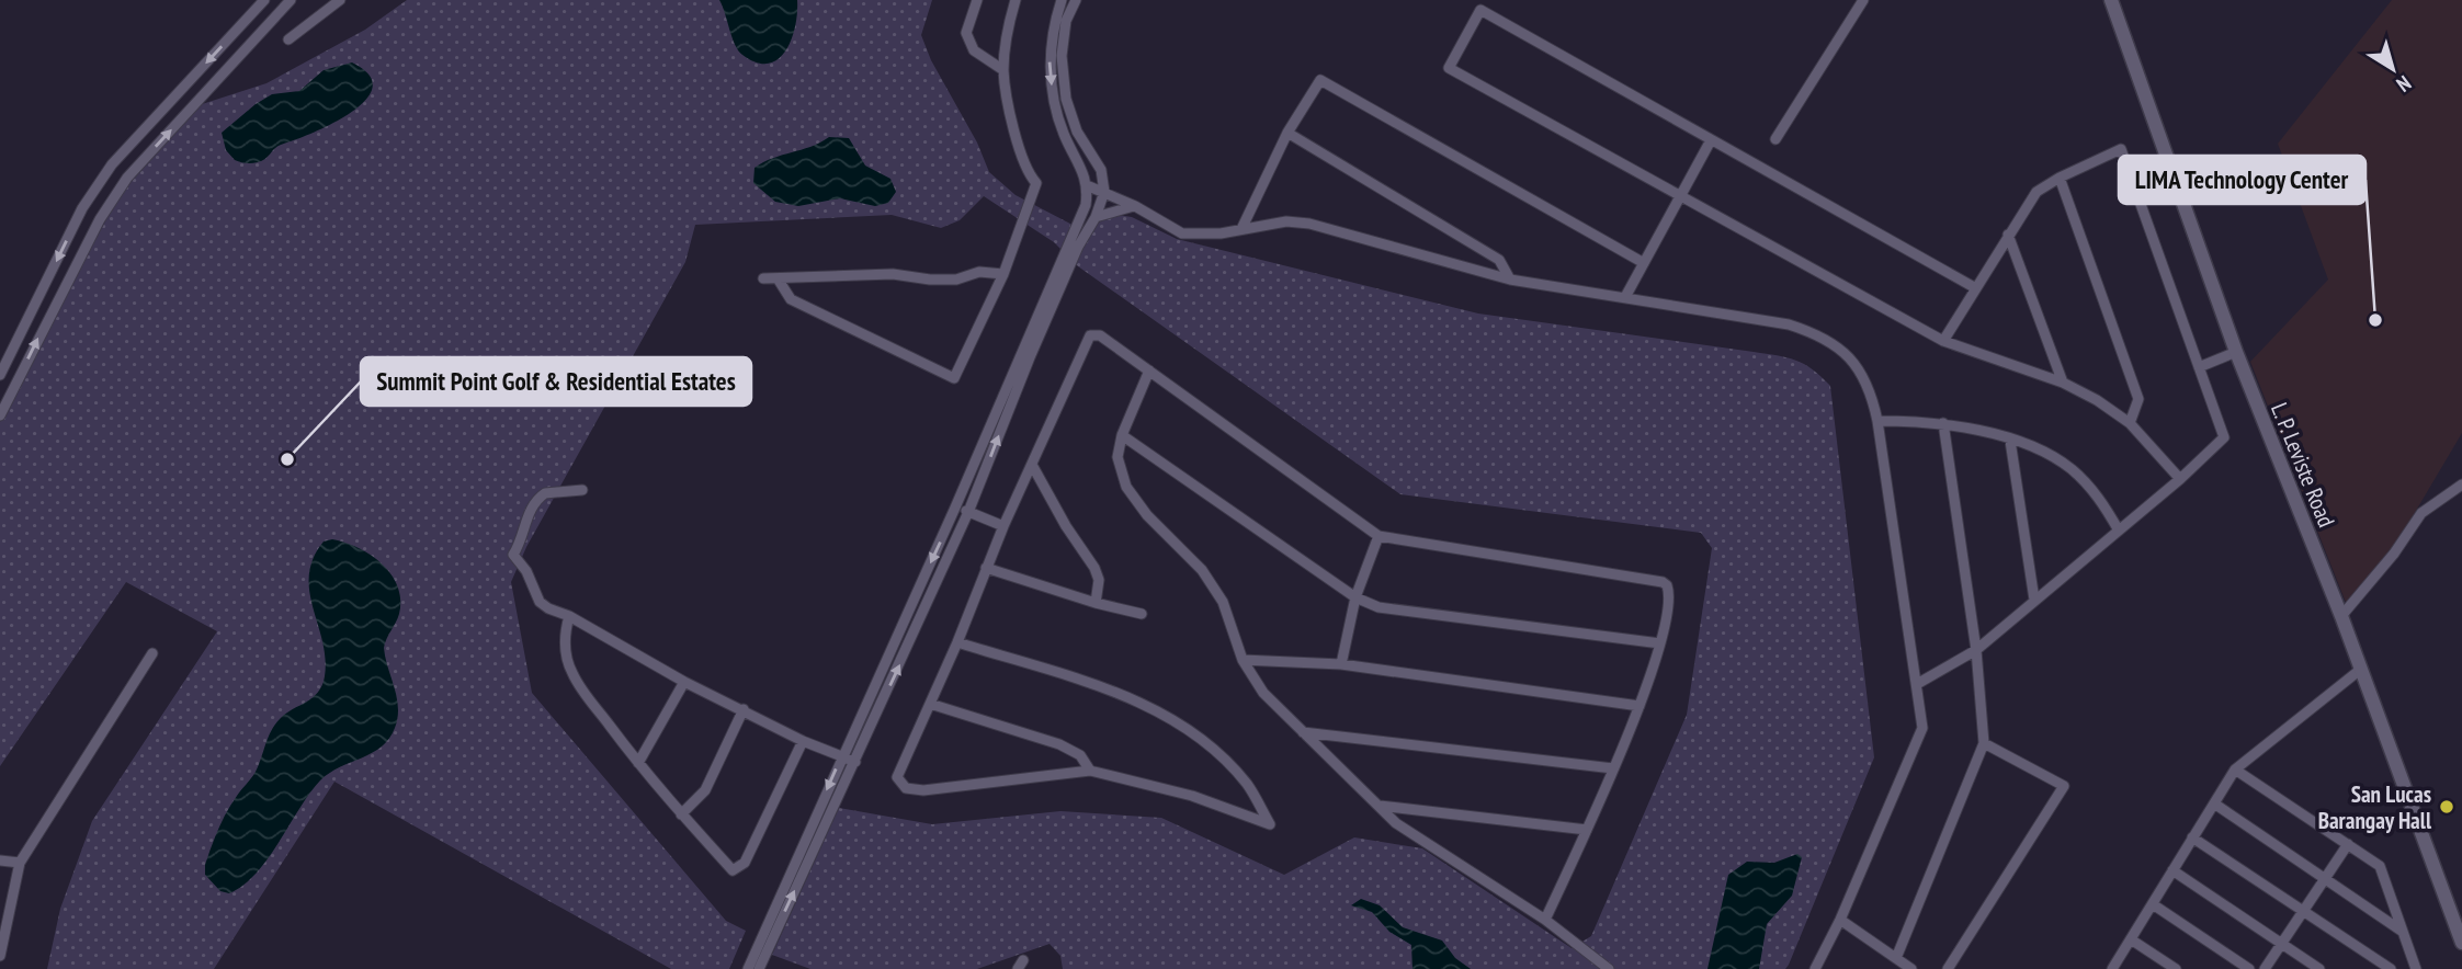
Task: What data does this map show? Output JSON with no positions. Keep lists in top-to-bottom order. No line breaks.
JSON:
{"streets":{"main road":["L. P. Leviste Road"]},"places":["LIMA Technology Center","Summit Point Golf & Residential Estates","San Lucas Barangay Hall"],"north":"bottom right"}
